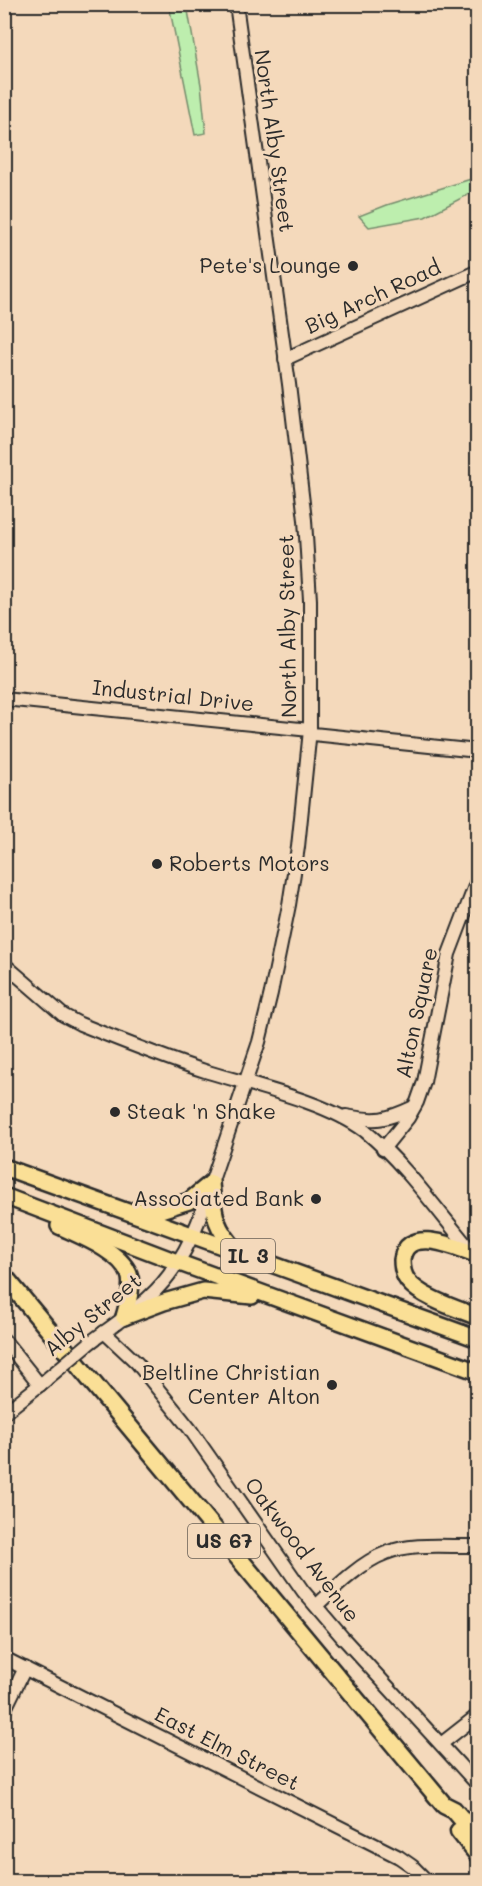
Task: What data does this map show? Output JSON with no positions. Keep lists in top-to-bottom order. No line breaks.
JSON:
{"streets":{"highway":["US 67"],"main road":["IL 3"],"street":["North Alby Street","Big Arch Road","Industrial Drive","Alton Square","Alby Street","Oakwood Avenue","East Elm Street"]},"crossings":[["North Alby Street","Big Arch Road"],["North Alby Street","Industrial Drive"],["North Alby Street","IL 3"],["North Alby Street","Alby Street"],["IL 3","Alby Street"],["Alby Street","Oakwood Avenue"]],"places":["Pete's Lounge","Roberts Motors","Steak 'n Shake","Associated Bank","Beltline Christian Center Alton"]}
